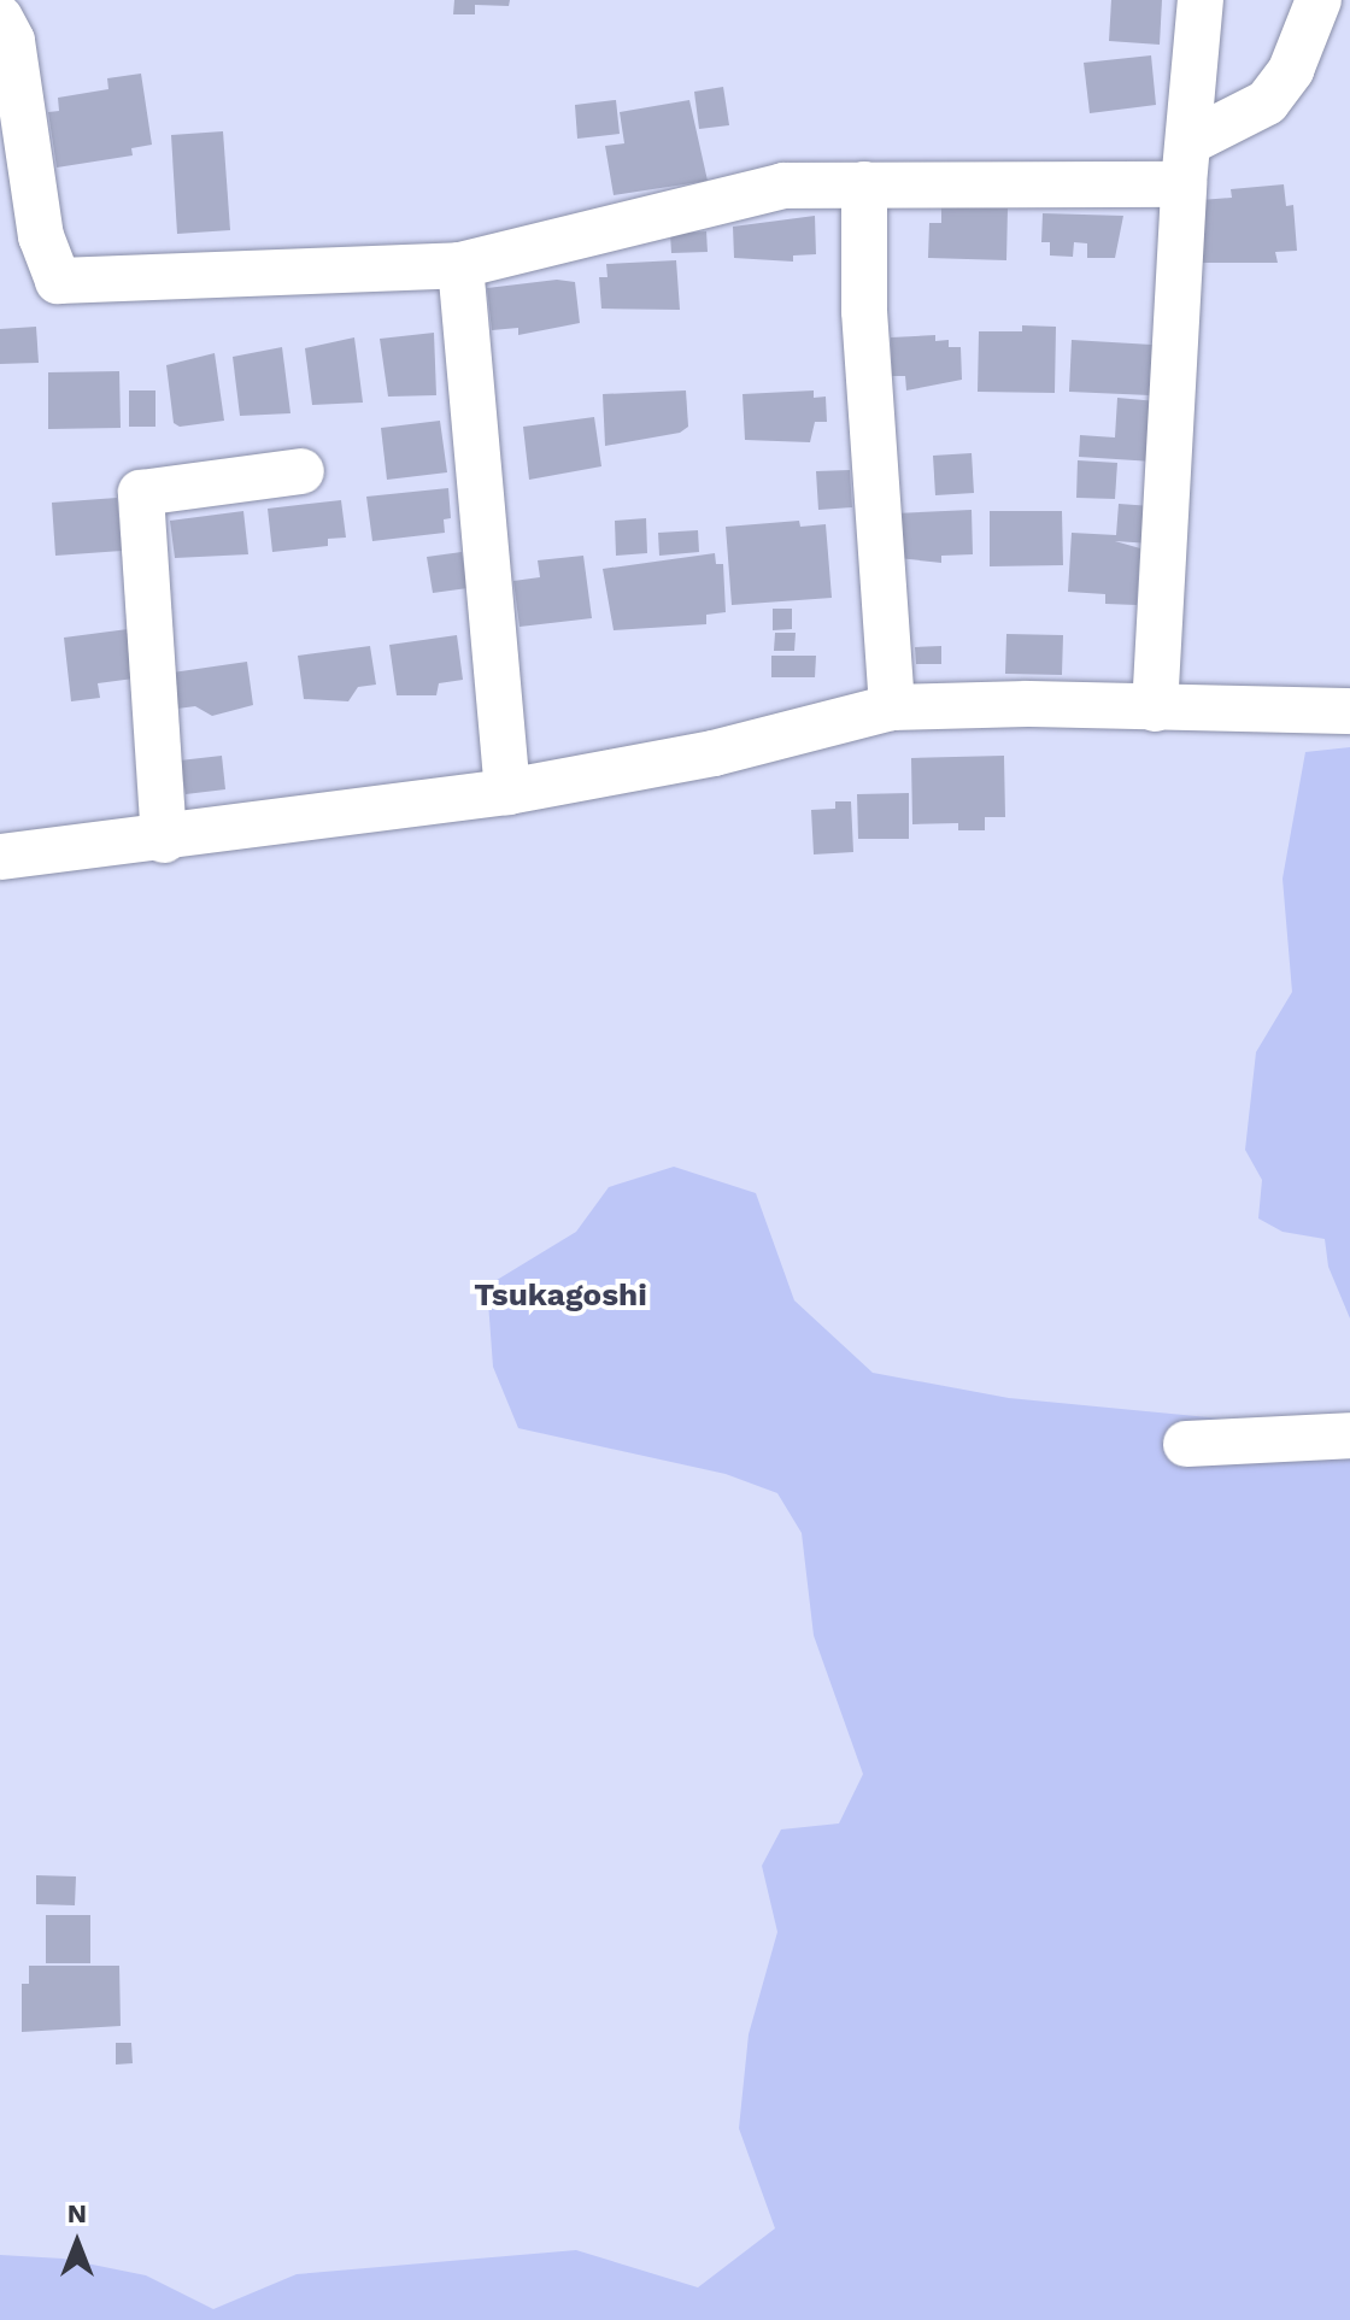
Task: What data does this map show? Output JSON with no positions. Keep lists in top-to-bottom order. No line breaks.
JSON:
{"districts":["Tsukagoshi"],"north":"top"}
